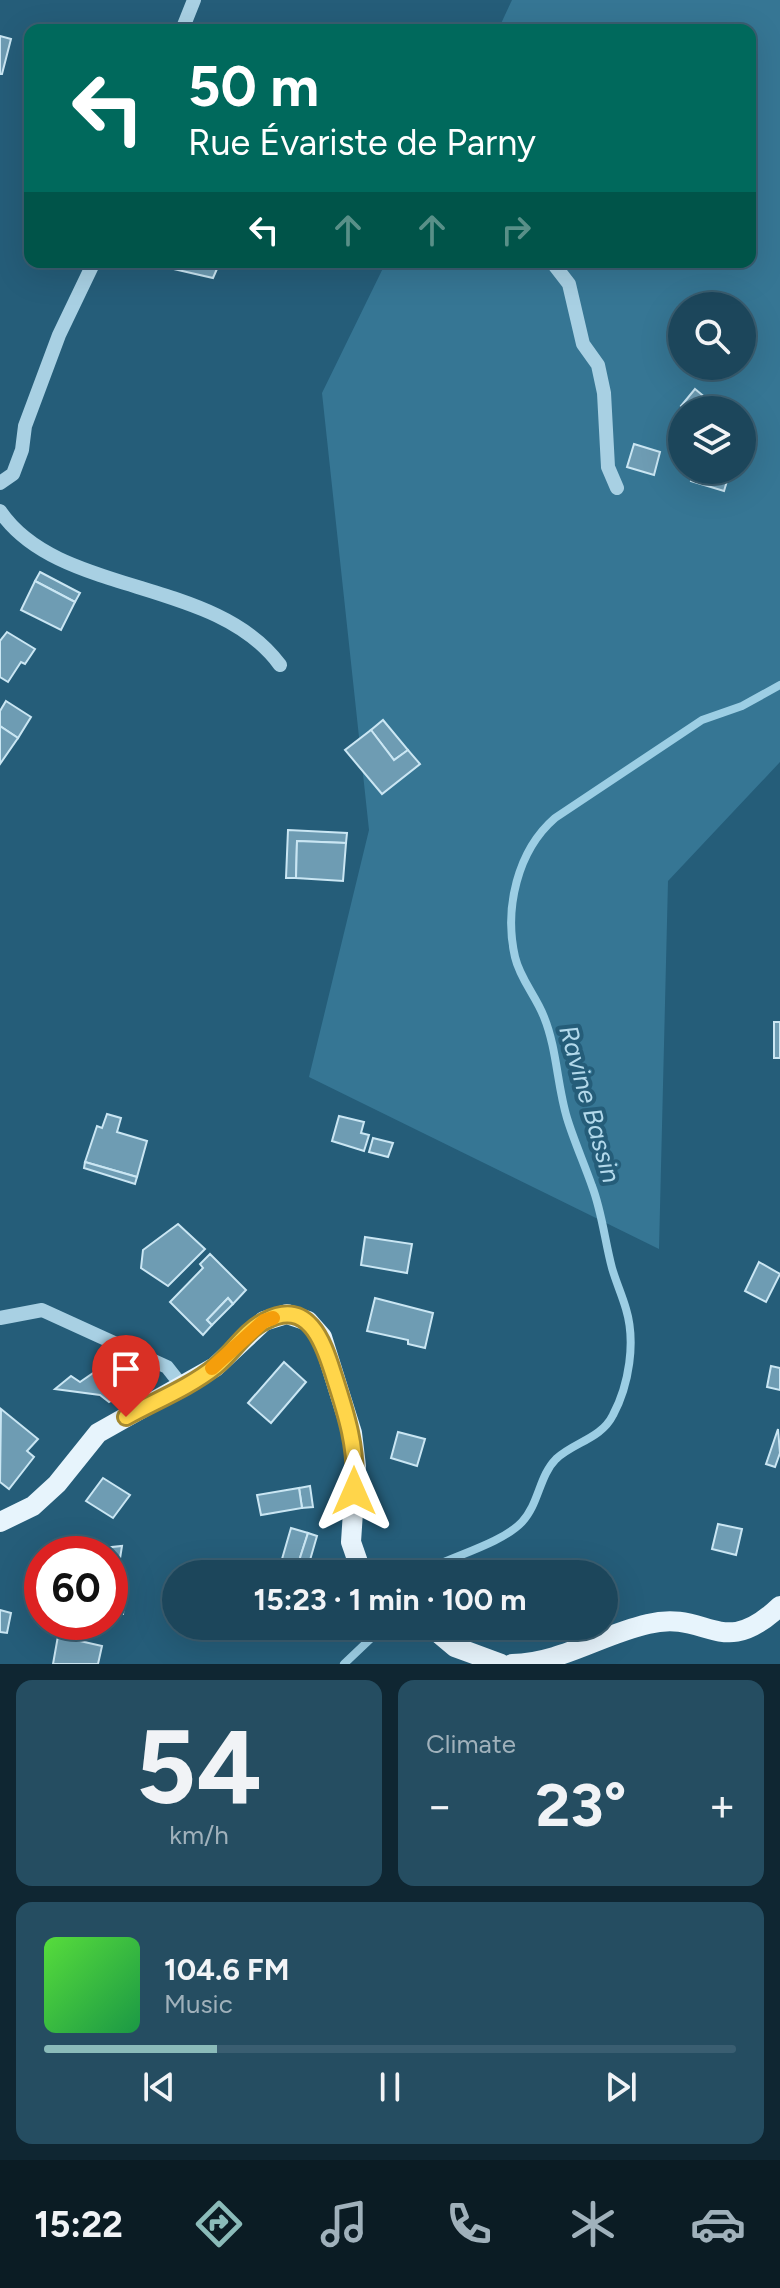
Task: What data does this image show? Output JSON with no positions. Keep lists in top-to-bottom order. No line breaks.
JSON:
{"water":["Ravine Bassin"],"page":{"turn":["50 m","Rue Évariste de Parny"],"limit":"60","trip":"15:23 · 1 min · 100 m","tile":[["54","km/h"],"Climate"],"heat":["−","23°","+"],"song":["104.6 FM","Music"],"tabs":"15:22"}}
